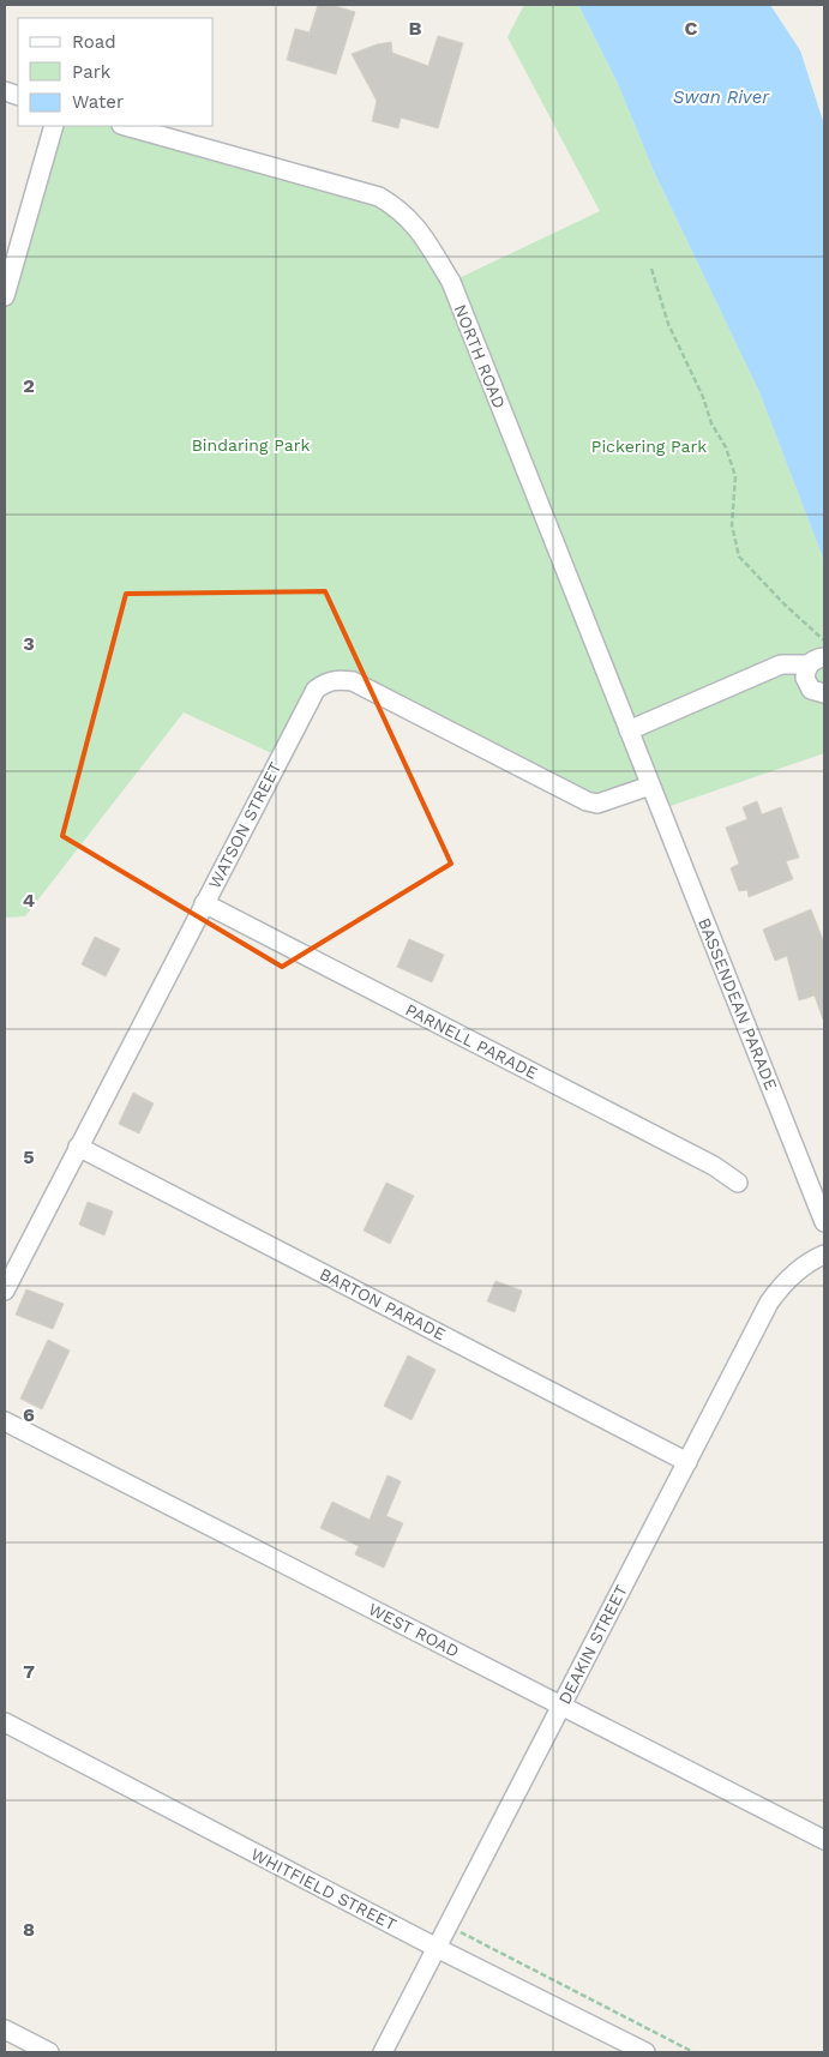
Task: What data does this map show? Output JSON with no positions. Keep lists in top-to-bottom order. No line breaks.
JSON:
{"streets":{"street":["NORTH ROAD","WATSON STREET","BASSENDEAN PARADE","PARNELL PARADE","BARTON PARADE","WEST ROAD","DEAKIN STREET","WHITFIELD STREET"]},"crossings":[["NORTH ROAD","WATSON STREET"],["NORTH ROAD","BASSENDEAN PARADE"],["WATSON STREET","BASSENDEAN PARADE"],["WATSON STREET","PARNELL PARADE"],["WATSON STREET","BARTON PARADE"],["BARTON PARADE","DEAKIN STREET"],["WEST ROAD","DEAKIN STREET"],["DEAKIN STREET","WHITFIELD STREET"]],"water":["Swan River"],"parks":["Bindaring Park","Pickering Park"],"legend":["Road","Park","Water"],"grid":{"columns":["B","C"],"rows":["2","3","4","5","6","7","8"]}}
